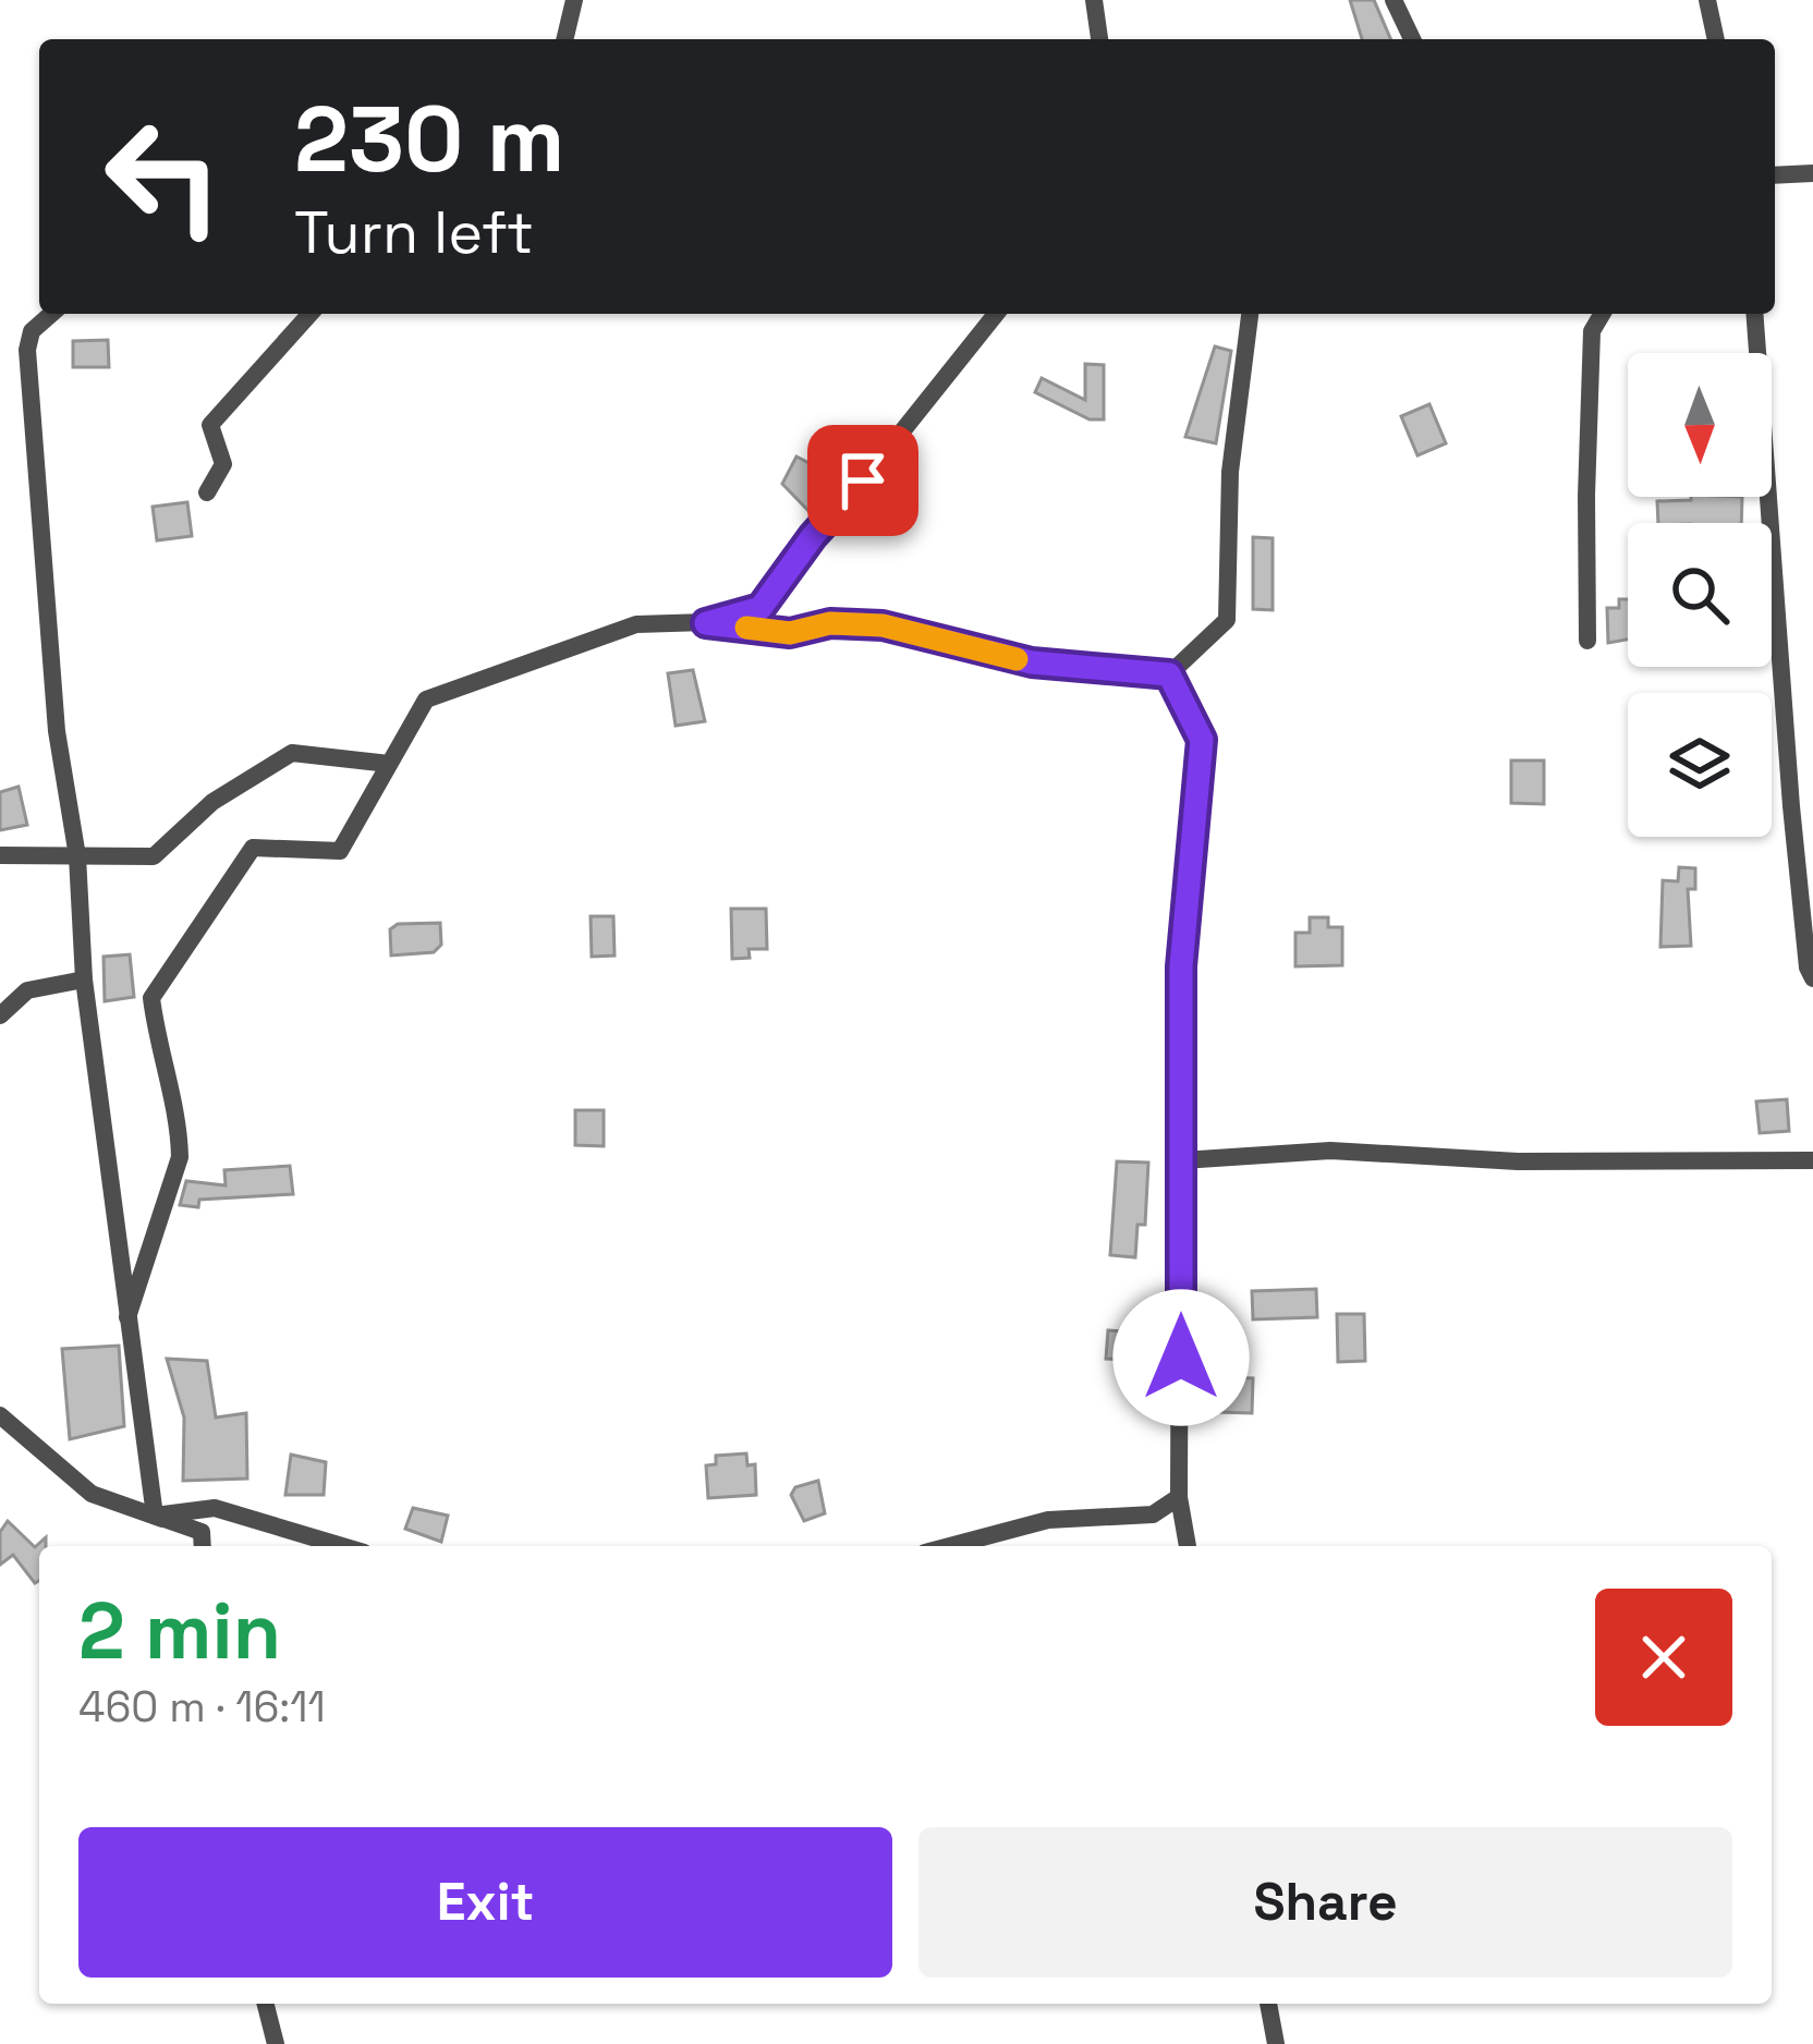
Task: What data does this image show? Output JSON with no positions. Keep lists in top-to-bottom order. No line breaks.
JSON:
{"north":"bottom","page":{"turn":["230 m","Turn left"],"heading":["2 min","460 m · 16:11"],"buttons":["Exit","Share"]}}
